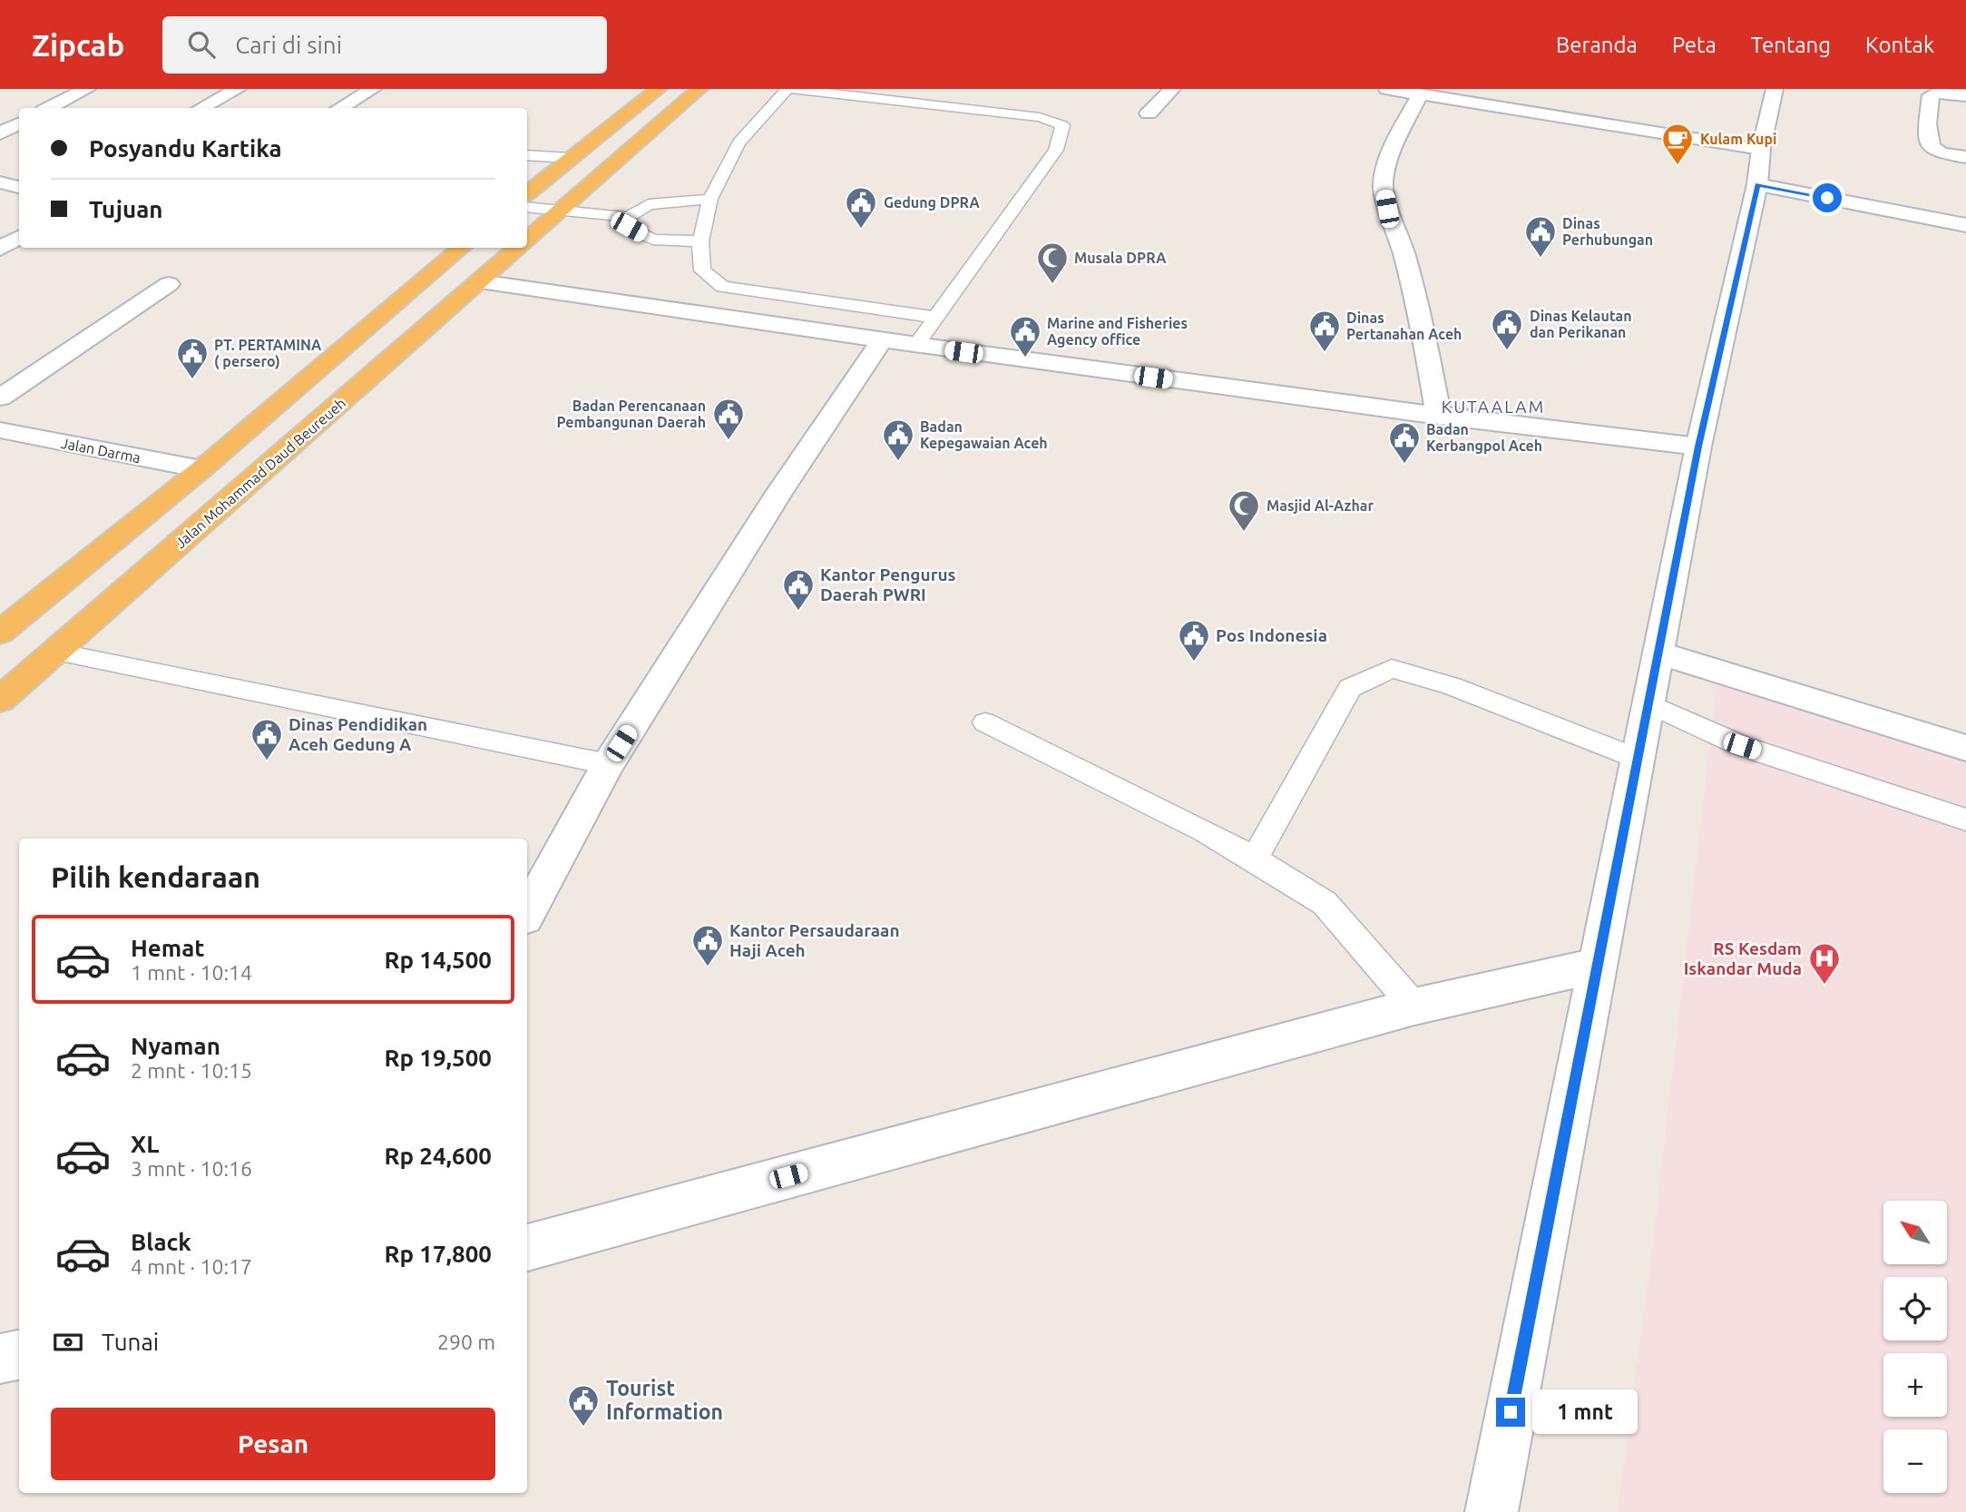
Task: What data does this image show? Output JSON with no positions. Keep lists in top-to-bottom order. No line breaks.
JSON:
{"streets":{"highway":["Jalan Mohammad Daud Beureueh"],"street":["Jalan Darma"]},"districts":["KUTAALAM"],"places":{"cafe":["Kulam Kupi"],"public building":["Gedung DPRA","Dinas Perhubungan","Dinas Kelautan dan Perikanan","Dinas Pertanahan Aceh","Marine and Fisheries Agency office","PT. PERTAMINA ( persero)","Badan Perencanaan Pembangunan Daerah","Badan Kepegawaian Aceh","Badan Kerbangpol Aceh","Kantor Pengurus Daerah PWRI","Pos Indonesia","Dinas Pendidikan Aceh Gedung A","Kantor Persaudaraan Haji Aceh","Tourist Information"],"mosque":["Musala DPRA","Masjid Al-Azhar"],"hospital":["RS Kesdam Iskandar Muda"]},"north":"top left","page":{"header":"Zipcab","search":"Cari di sini","nav":["Beranda","Peta","Tentang","Kontak"],"banner":["Posyandu Kartika","Tujuan"],"heading":"Pilih kendaraan","list":[{"name":"Hemat","note":"1 mnt · 10:14","value":"Rp 14,500"},{"name":"Nyaman","note":"2 mnt · 10:15","value":"Rp 19,500"},{"name":"XL","note":"3 mnt · 10:16","value":"Rp 24,600"},{"name":"Black","note":"4 mnt · 10:17","value":"Rp 17,800"}],"map_buttons":["+","−"],"pay":["Tunai","290 m"],"bubble":"1 mnt","buttons":"Pesan"}}
